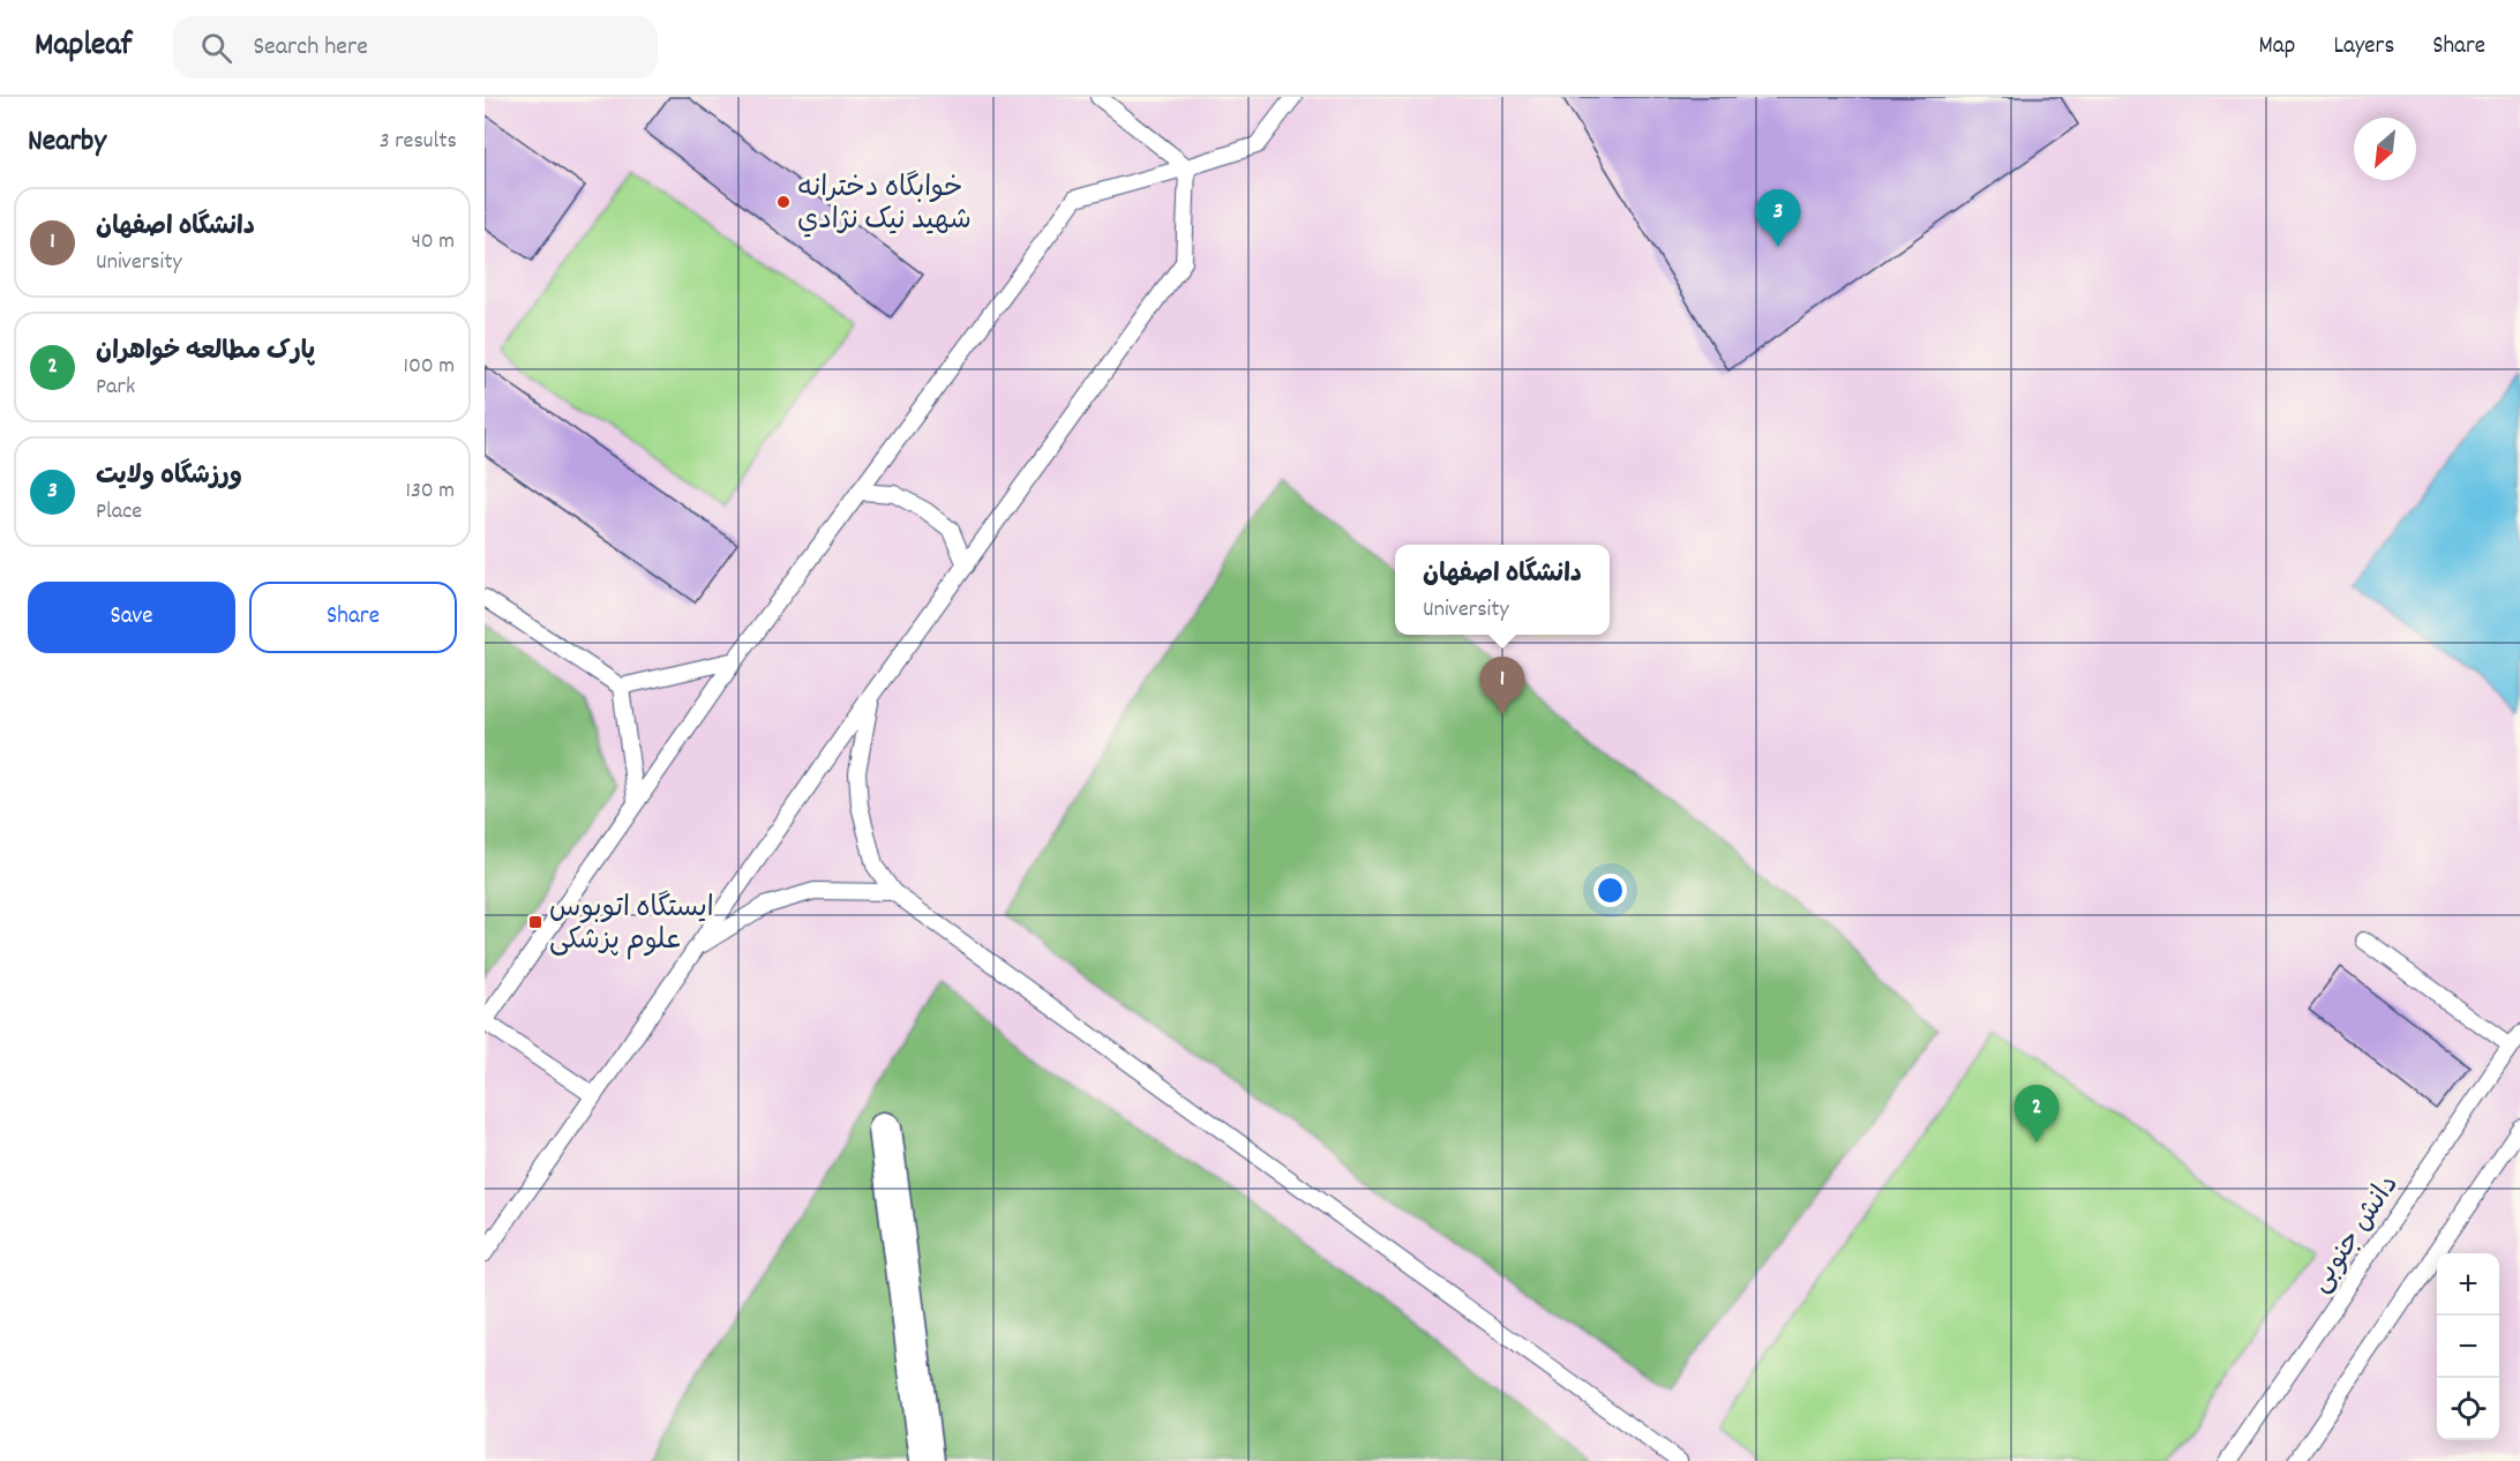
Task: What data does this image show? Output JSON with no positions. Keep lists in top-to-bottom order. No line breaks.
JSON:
{"streets":{"lane":["دانش جنوبی"]},"places":{"other":["خوابگاه دخترانه شهيد نيک نژادي"],"transit":["ایستگاه اتوبوس علوم پزشکی"]},"north":"bottom left","page":{"header":"Mapleaf","search":"Search here","nav":["Map","Layers","Share"],"heading":["Nearby","3 results"],"list":[{"mark":"1","name":"دانشگاه اصفهان","note":"University","value":"40 m"},{"mark":"2","name":"پارک مطالعه خواهران","note":"Park","value":"100 m"},{"mark":"3","name":"ورزشگاه ولایت","note":"Place","value":"130 m"}],"pins":["3","1","2"],"popup":["دانشگاه اصفهان","University"],"buttons":["Save","Share"],"map_buttons":["+","−"]}}
